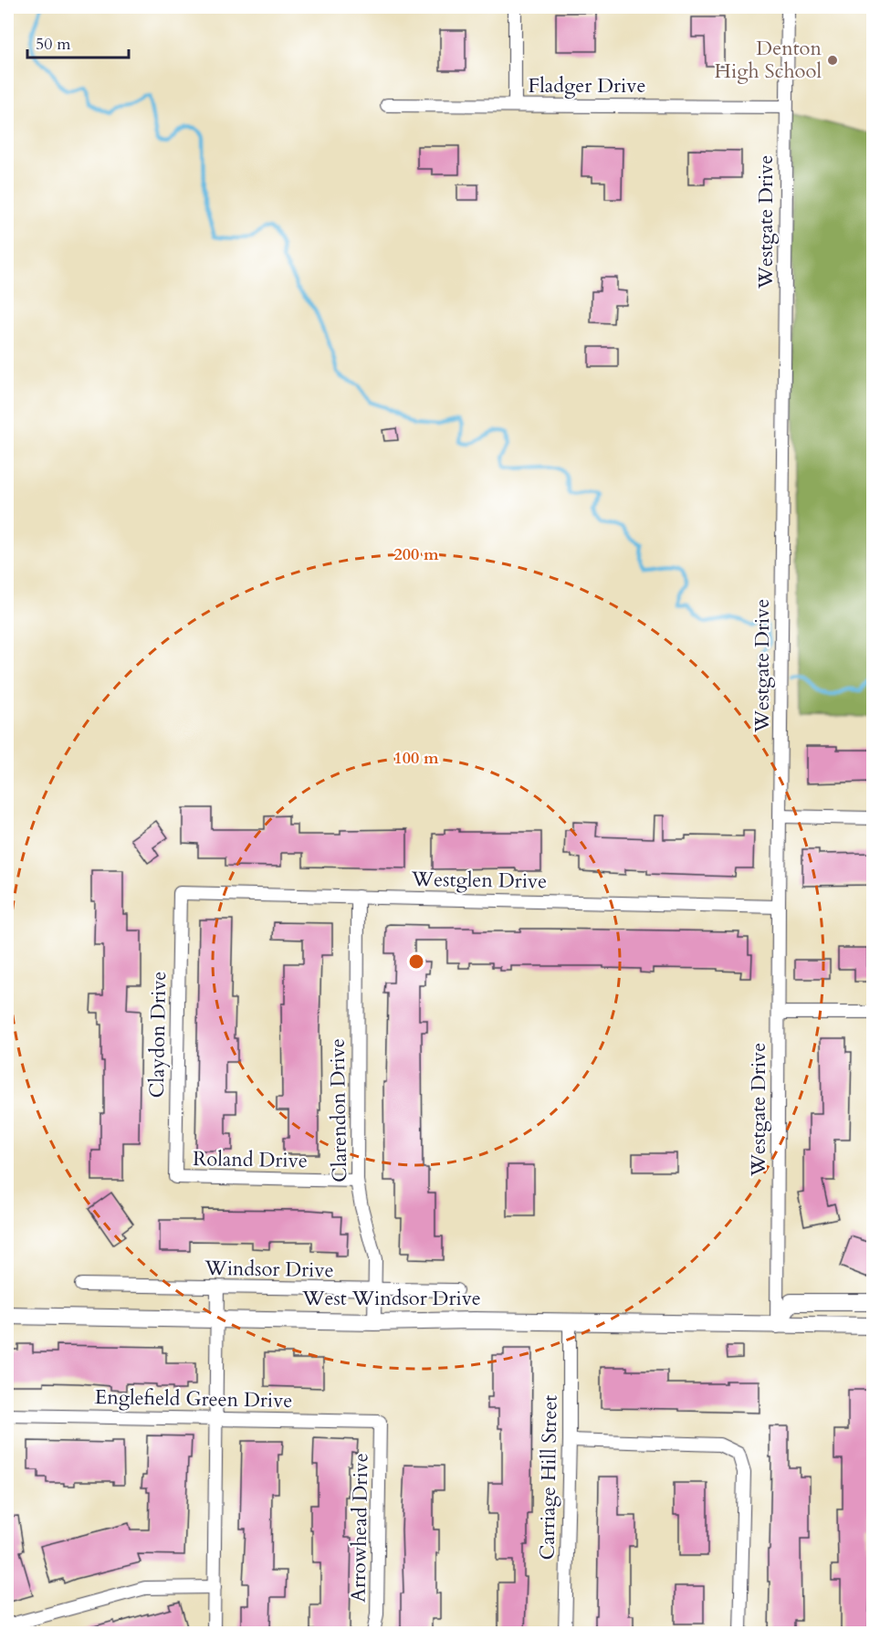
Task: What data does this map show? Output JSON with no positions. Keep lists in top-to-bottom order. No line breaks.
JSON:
{"streets":{"street":["Fladger Drive","Westgate Drive","Westglen Drive","Claydon Drive","Clarendon Drive","Roland Drive","Windsor Drive","West Windsor Drive","Englefield Green Drive","Carriage Hill Street","Arrowhead Drive"]},"crossings":[["Fladger Drive","Westgate Drive"],["Westgate Drive","Westglen Drive"],["Westgate Drive","West Windsor Drive"],["Westglen Drive","Claydon Drive"],["Westglen Drive","Clarendon Drive"],["Claydon Drive","Roland Drive"],["Clarendon Drive","Roland Drive"],["Clarendon Drive","Windsor Drive"],["Clarendon Drive","West Windsor Drive"],["West Windsor Drive","Carriage Hill Street"],["Englefield Green Drive","Arrowhead Drive"]],"places":["Denton High School"],"scale_bar":"50 m","rings":["200 m","100 m"]}
